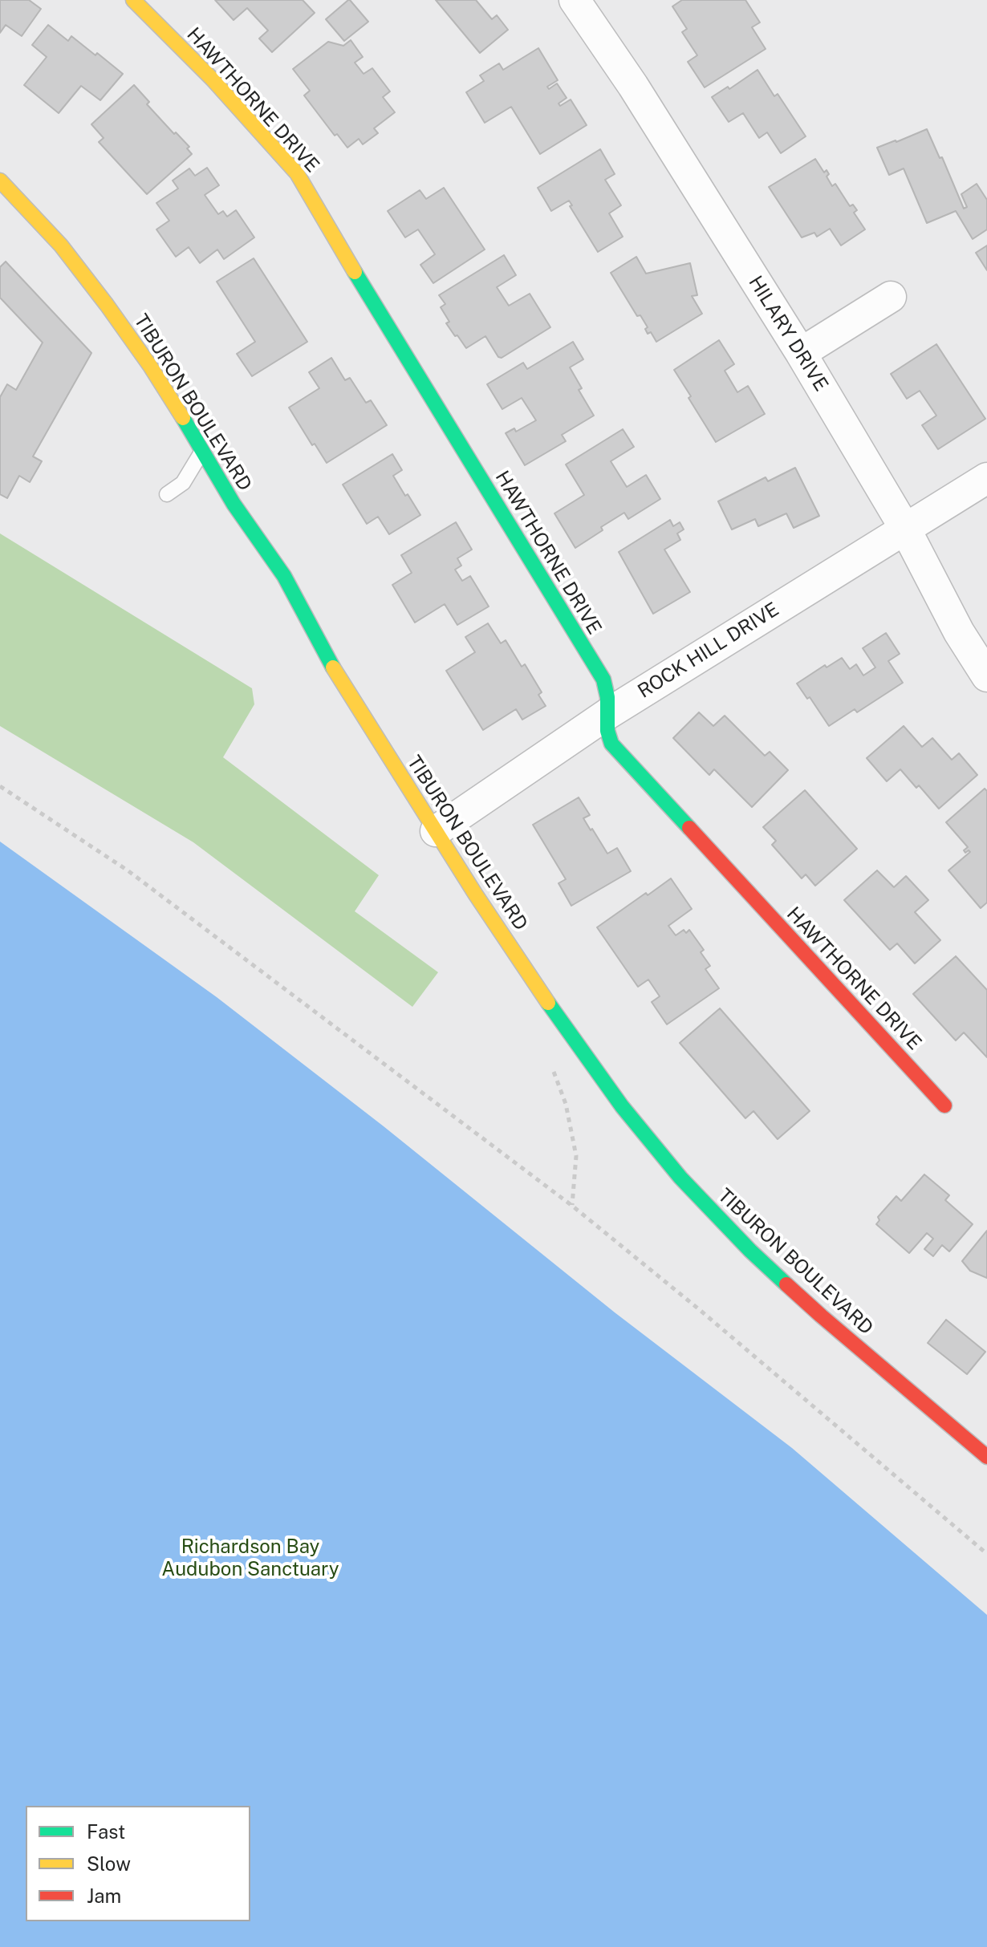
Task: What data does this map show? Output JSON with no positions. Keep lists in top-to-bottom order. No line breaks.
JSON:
{"streets":{"main road":["HAWTHORNE DRIVE","TIBURON BOULEVARD"],"street":["HILARY DRIVE","ROCK HILL DRIVE"]},"crossings":[["HAWTHORNE DRIVE","ROCK HILL DRIVE"],["HILARY DRIVE","ROCK HILL DRIVE"],["TIBURON BOULEVARD","ROCK HILL DRIVE"]],"parks":["Richardson Bay Audubon Sanctuary"],"legend":["Fast","Slow","Jam"]}
